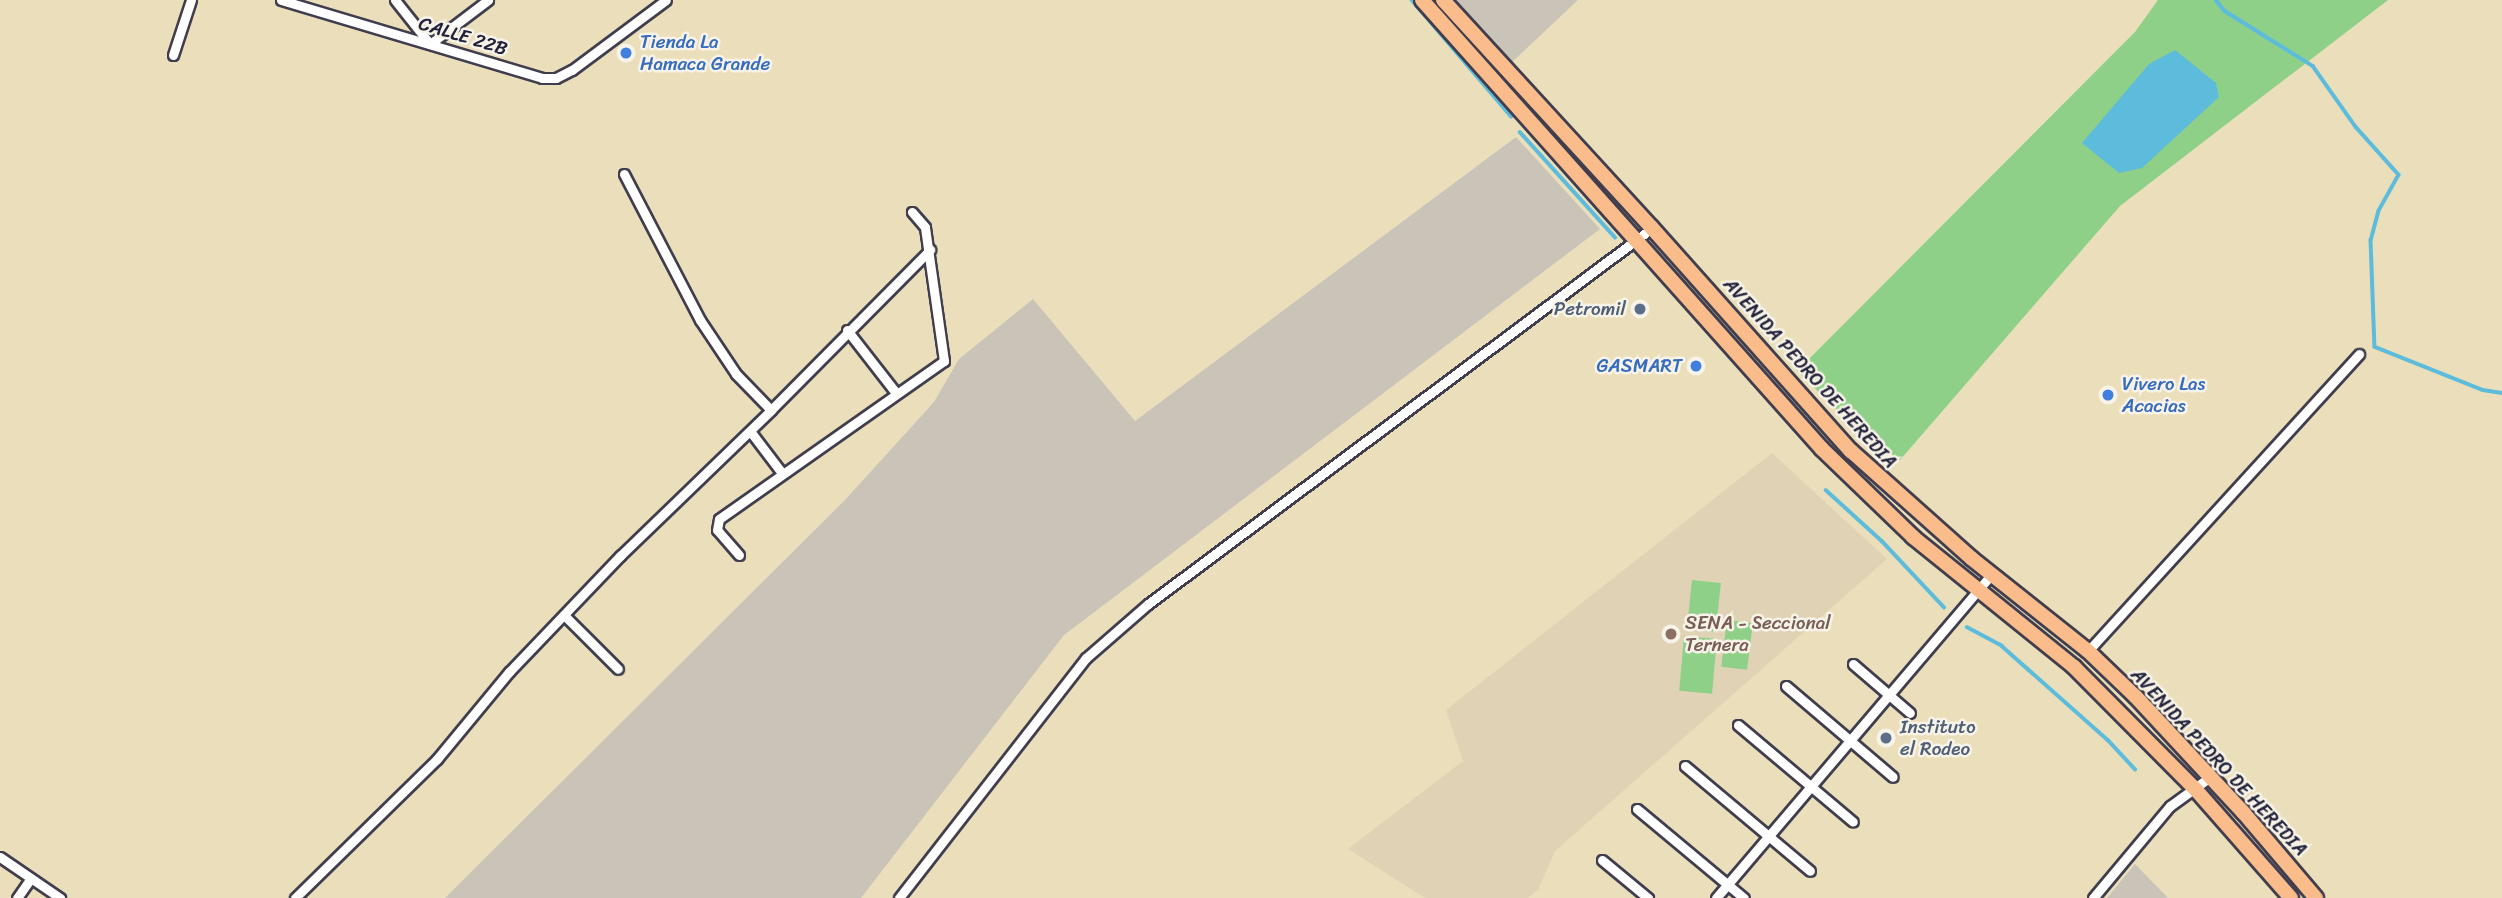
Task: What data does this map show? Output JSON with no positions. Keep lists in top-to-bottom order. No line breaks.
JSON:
{"streets":{"highway":["AVENIDA PEDRO DE HEREDIA"],"street":["CALLE 22B"]},"places":["Tienda La Hamaca Grande","Petromil","GASMART","Vivero Las Acacias","SENA - Seccional Ternera","Instituto el Rodeo"]}
